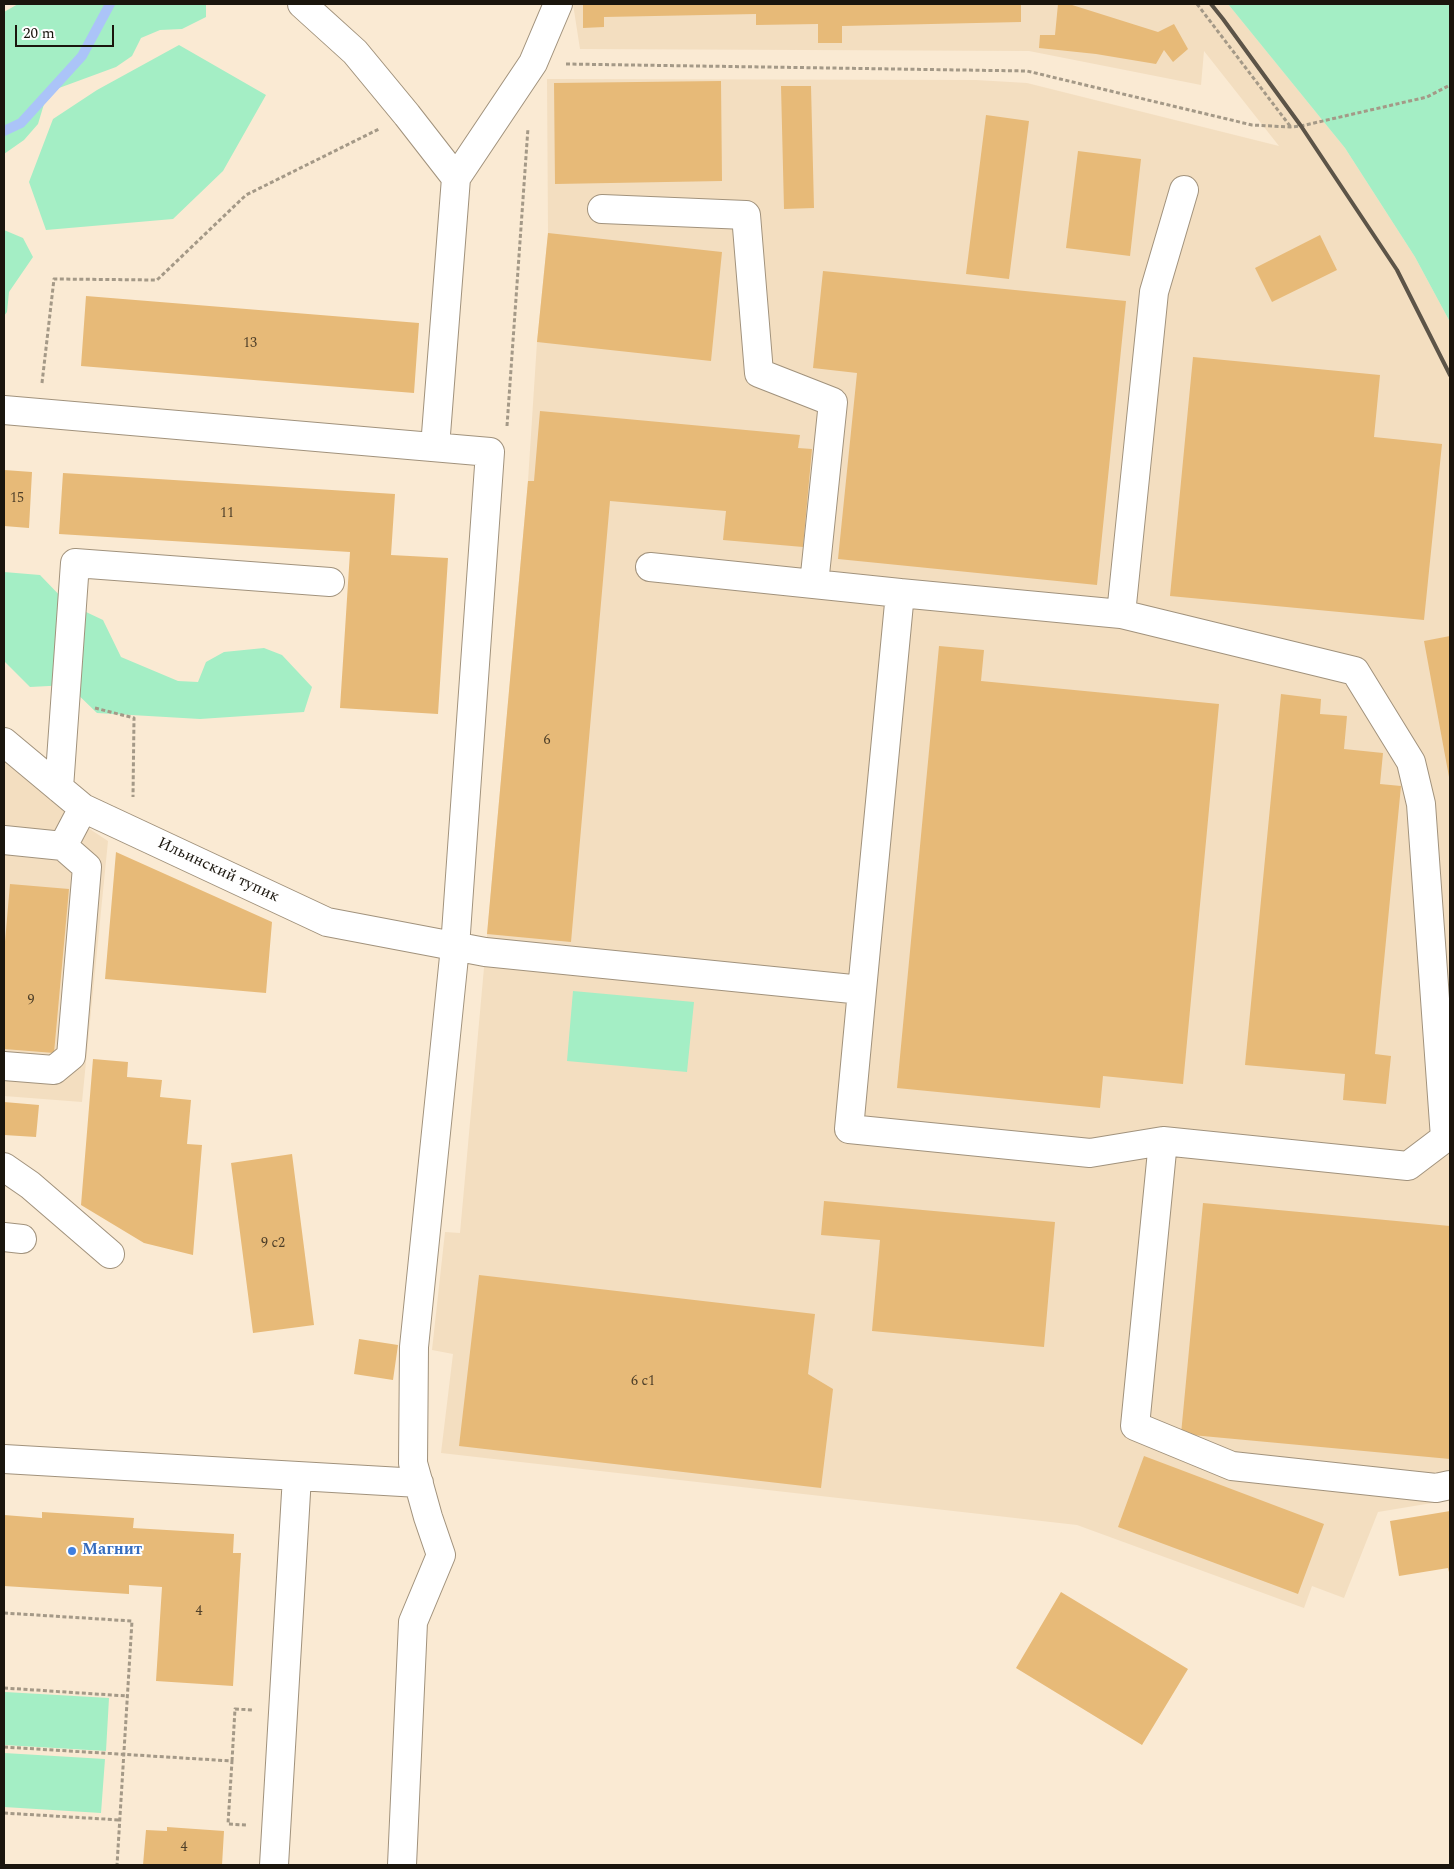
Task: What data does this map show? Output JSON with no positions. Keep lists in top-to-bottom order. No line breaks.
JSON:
{"streets":{"street":["Ильинский тупик"]},"places":["Магнит"],"house_numbers":["13","15","11","6","9","9 с2","6 с1","4","4"],"scale_bar":"20 m"}
